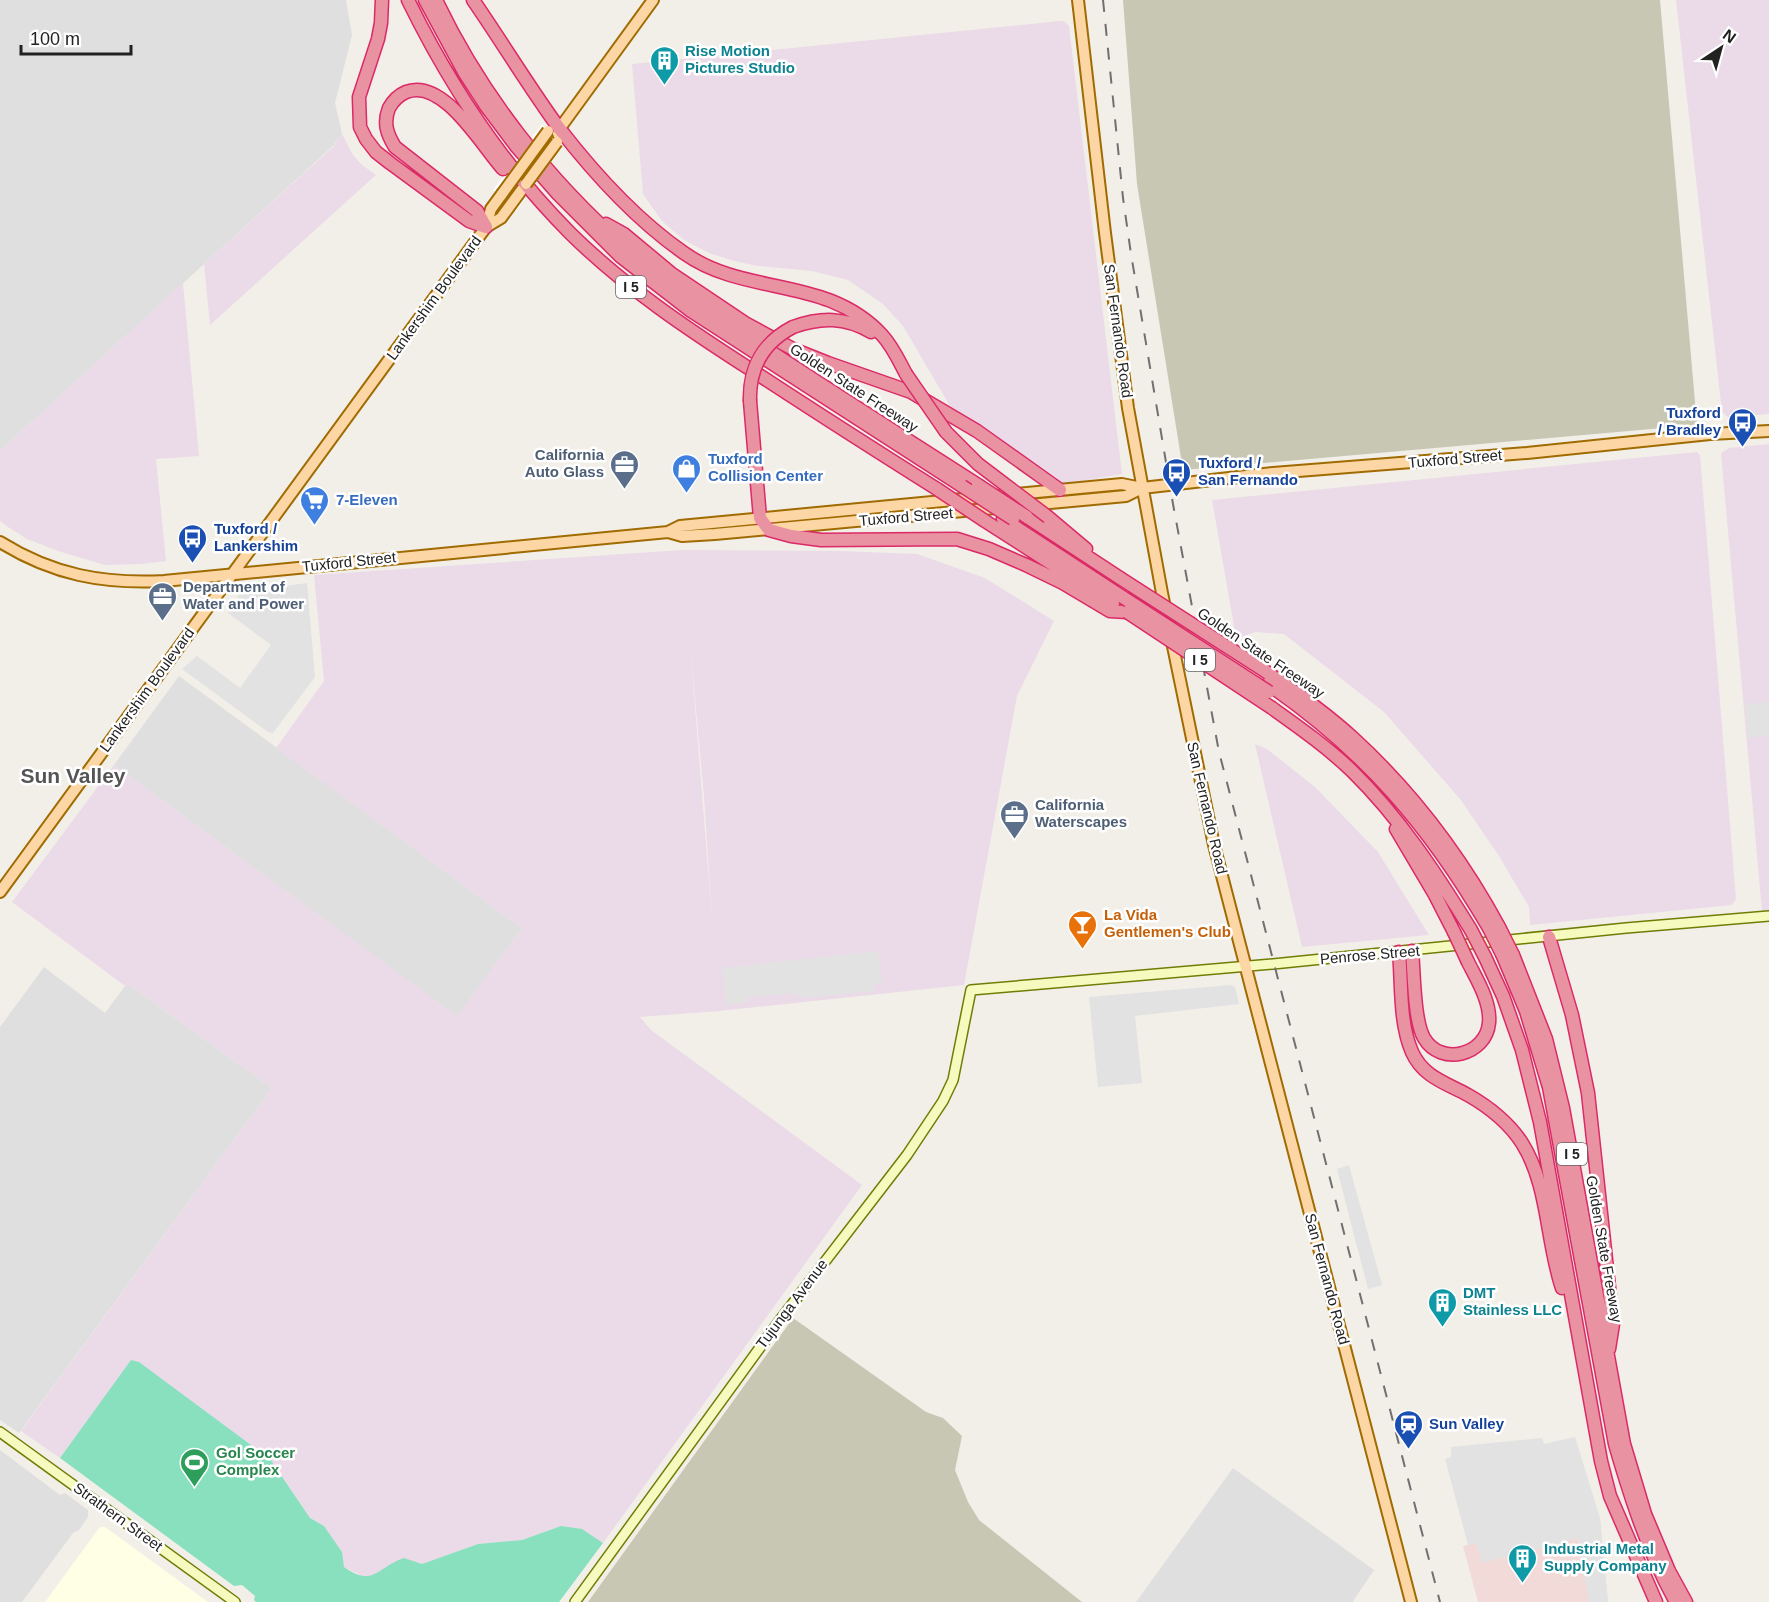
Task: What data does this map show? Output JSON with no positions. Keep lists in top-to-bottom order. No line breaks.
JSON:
{"streets":{"highway":["I 5","Golden State Freeway"],"main road":["Lankershim Boulevard","San Fernando Road","Tuxford Street"],"street":["Penrose Street","Tujunga Avenue","Strathern Street"]},"crossings":[["Lankershim Boulevard","Tuxford Street"],["San Fernando Road","Tuxford Street"],["San Fernando Road","Penrose Street"],["Penrose Street","Tujunga Avenue"]],"districts":["Sun Valley"],"places":{"building":["Rise Motion Pictures Studio","DMT Stainless LLC","Industrial Metal Supply Company"],"bus stop":["Tuxford / Bradley","Tuxford / San Fernando","Tuxford / Lankershim"],"office":["California Auto Glass","Department of Water and Power","California Waterscapes"],"shop":["Tuxford Collision Center"],"supermarket":["7-Eleven"],"bar":["La Vida Gentlemen's Club"],"station":["Sun Valley"],"sports":["Gol Soccer Complex"]},"scale_bar":"100 m","north":"top right"}
